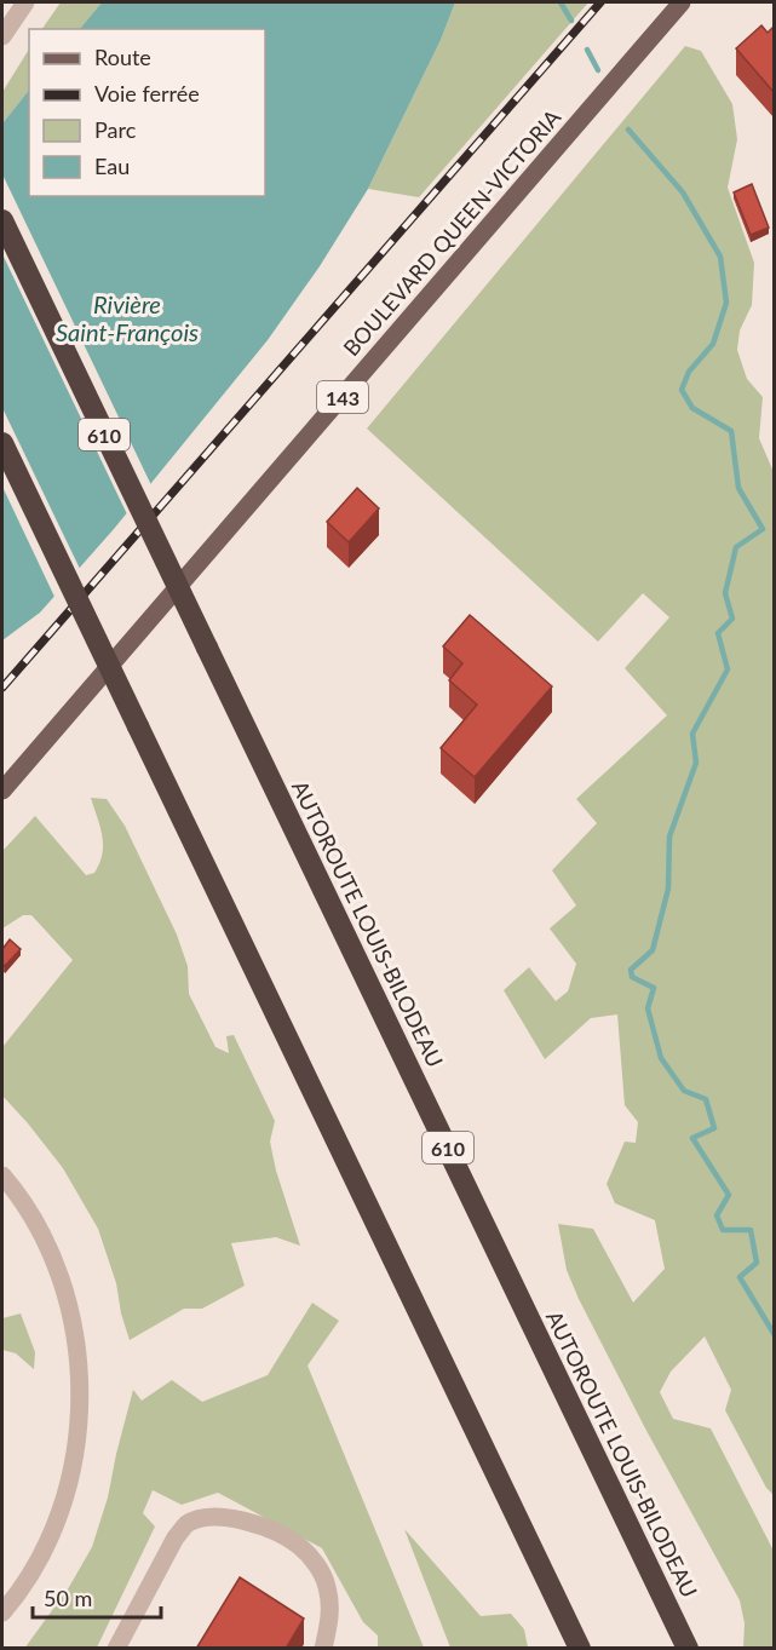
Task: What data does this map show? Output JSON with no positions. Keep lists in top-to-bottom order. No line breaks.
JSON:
{"streets":{"highway":["610","AUTOROUTE LOUIS-BILODEAU"],"main road":["BOULEVARD QUEEN-VICTORIA","143"]},"water":["Rivière Saint-François"],"legend":["Route","Voie ferrée","Parc","Eau"],"scale_bar":"50 m"}
